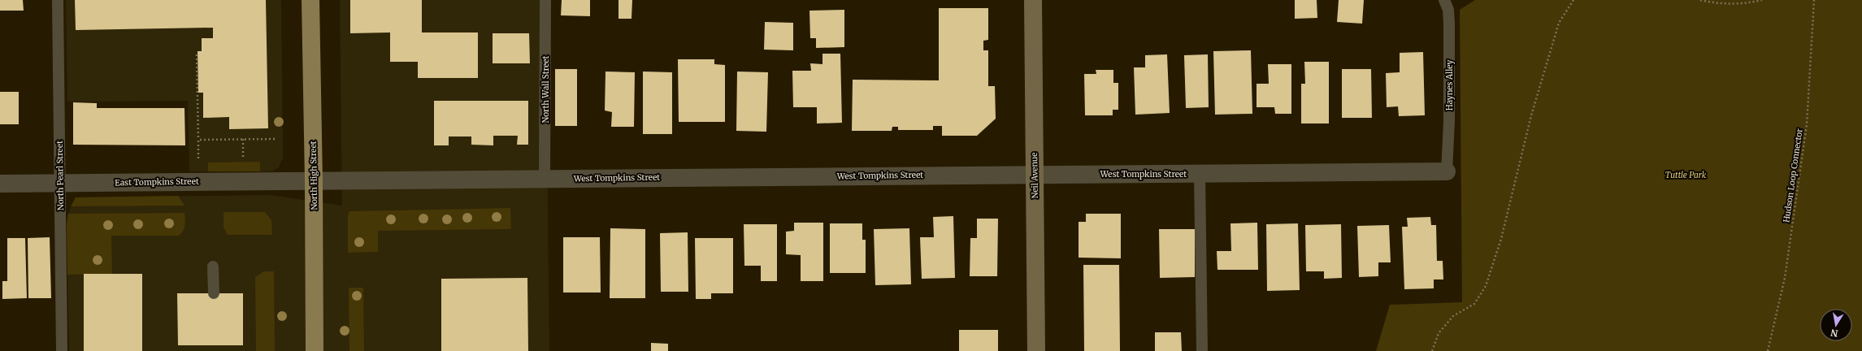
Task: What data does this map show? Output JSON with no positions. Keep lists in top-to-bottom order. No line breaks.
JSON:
{"streets":{"main road":["North High Street"],"street":["West Tompkins Street","Neil Avenue","East Tompkins Street"],"lane":["Haynes Alley","North Wall Street","North Pearl Street"],"path":["Hudson Loop Connector"]},"crossings":[["Haynes Alley","West Tompkins Street"],["North Wall Street","West Tompkins Street"],["West Tompkins Street","North High Street"],["West Tompkins Street","Neil Avenue"],["West Tompkins Street","East Tompkins Street"],["North Pearl Street","East Tompkins Street"],["North High Street","East Tompkins Street"]],"parks":["Tuttle Park"],"north":"bottom"}
